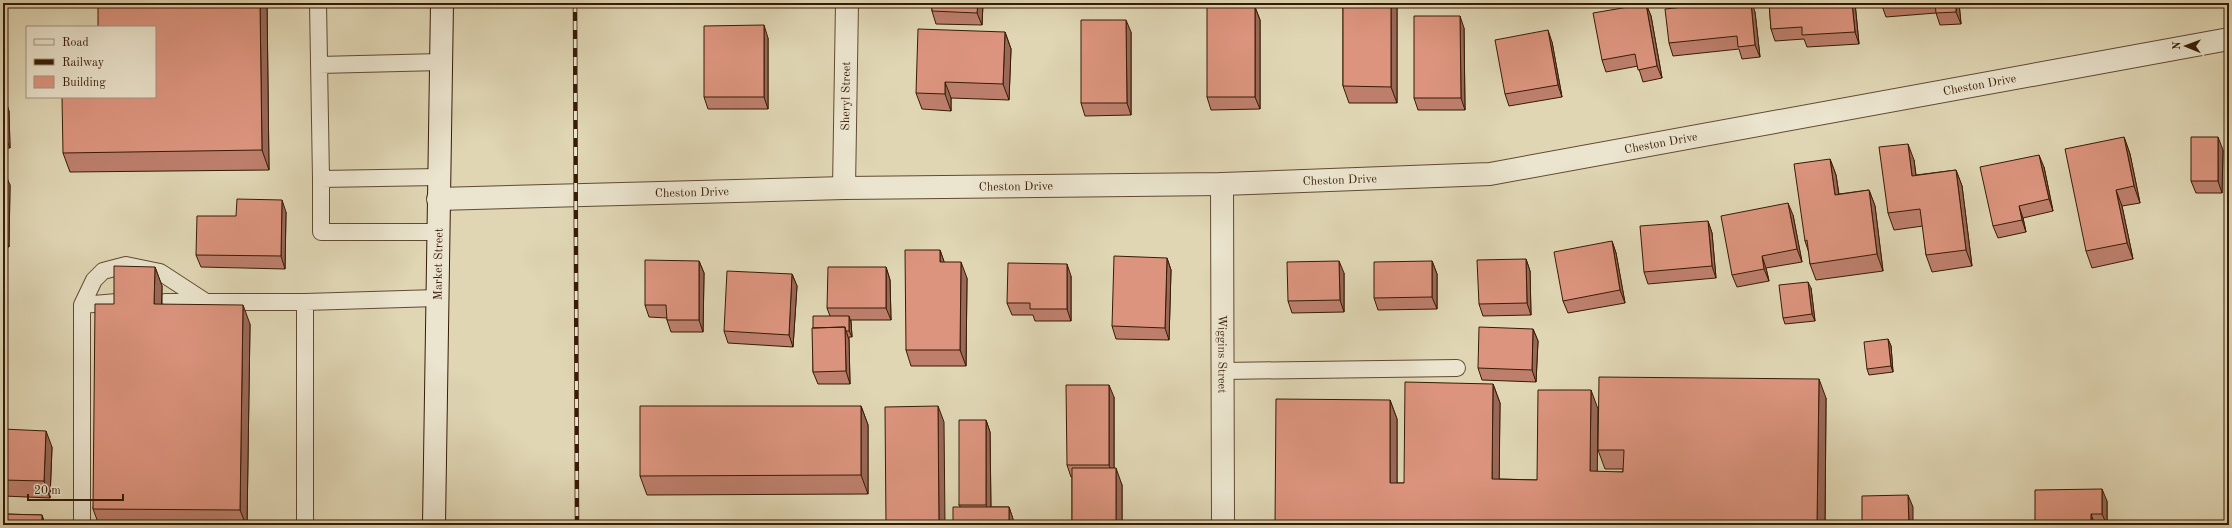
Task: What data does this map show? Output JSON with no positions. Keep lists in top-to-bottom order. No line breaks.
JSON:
{"streets":{"street":["Cheston Drive","Sheryl Street","Market Street","Wiggins Street"]},"crossings":[["Cheston Drive","Sheryl Street"],["Cheston Drive","Market Street"],["Cheston Drive","Wiggins Street"]],"legend":["Road","Railway","Building"],"scale_bar":"20 m","north":"left"}
